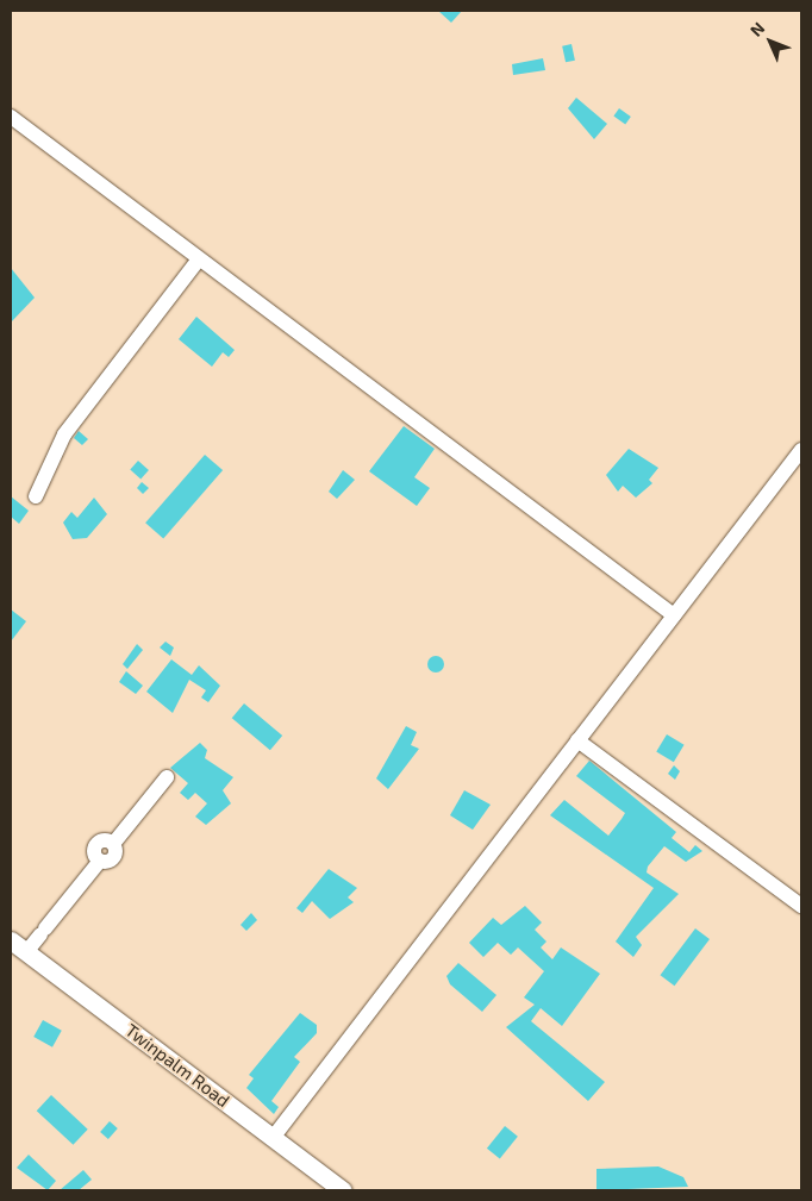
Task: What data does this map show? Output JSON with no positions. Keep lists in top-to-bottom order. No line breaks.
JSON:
{"streets":{"main road":["Twinpalm Road"]},"north":"top left"}
